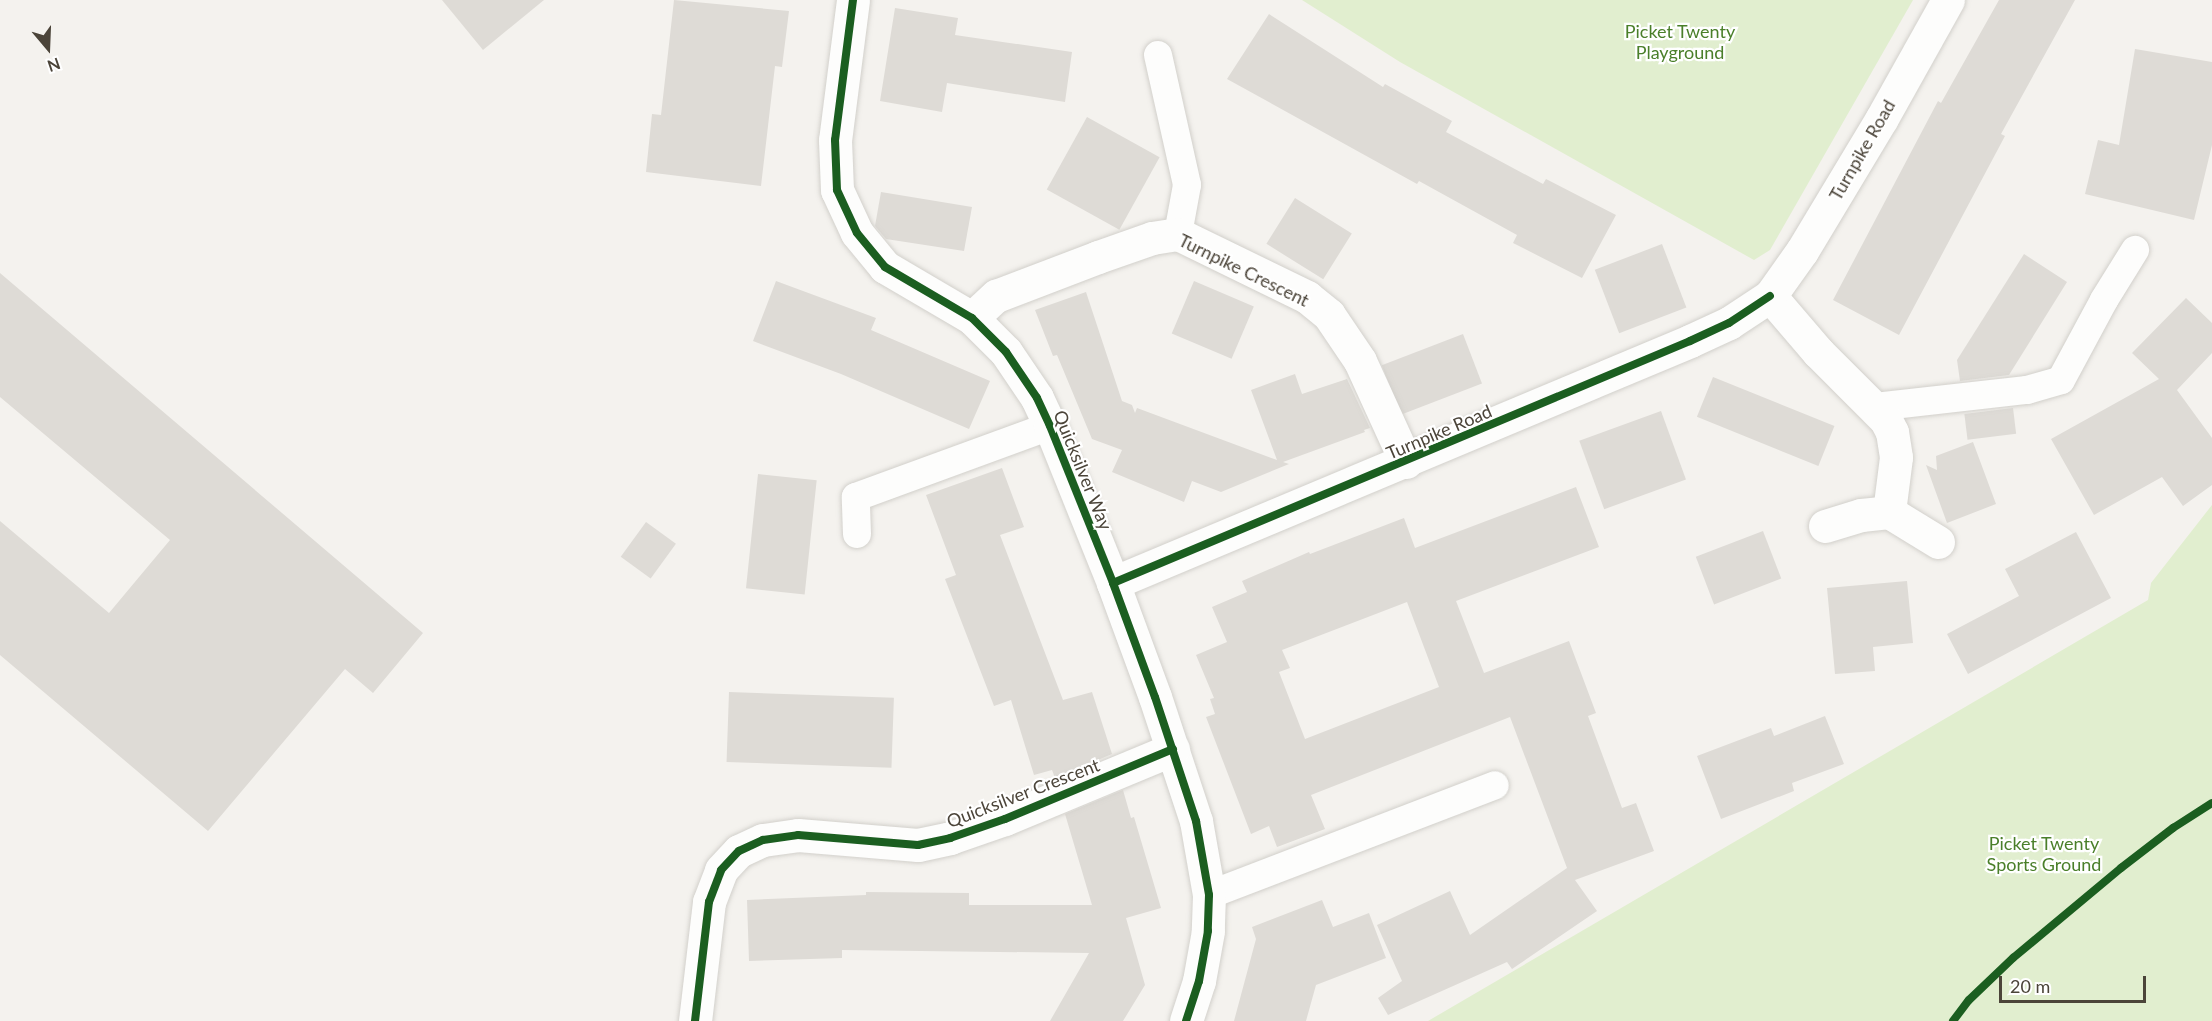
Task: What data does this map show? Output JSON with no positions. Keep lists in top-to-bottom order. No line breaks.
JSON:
{"streets":{"street":["Turnpike Road","Turnpike Crescent","Quicksilver Way","Quicksilver Crescent"]},"crossings":[["Turnpike Road","Turnpike Crescent"],["Turnpike Road","Quicksilver Way"],["Turnpike Crescent","Quicksilver Way"],["Quicksilver Way","Quicksilver Crescent"]],"parks":["Picket Twenty Playground","Picket Twenty Sports Ground"],"scale_bar":"20 m","north":"bottom"}
